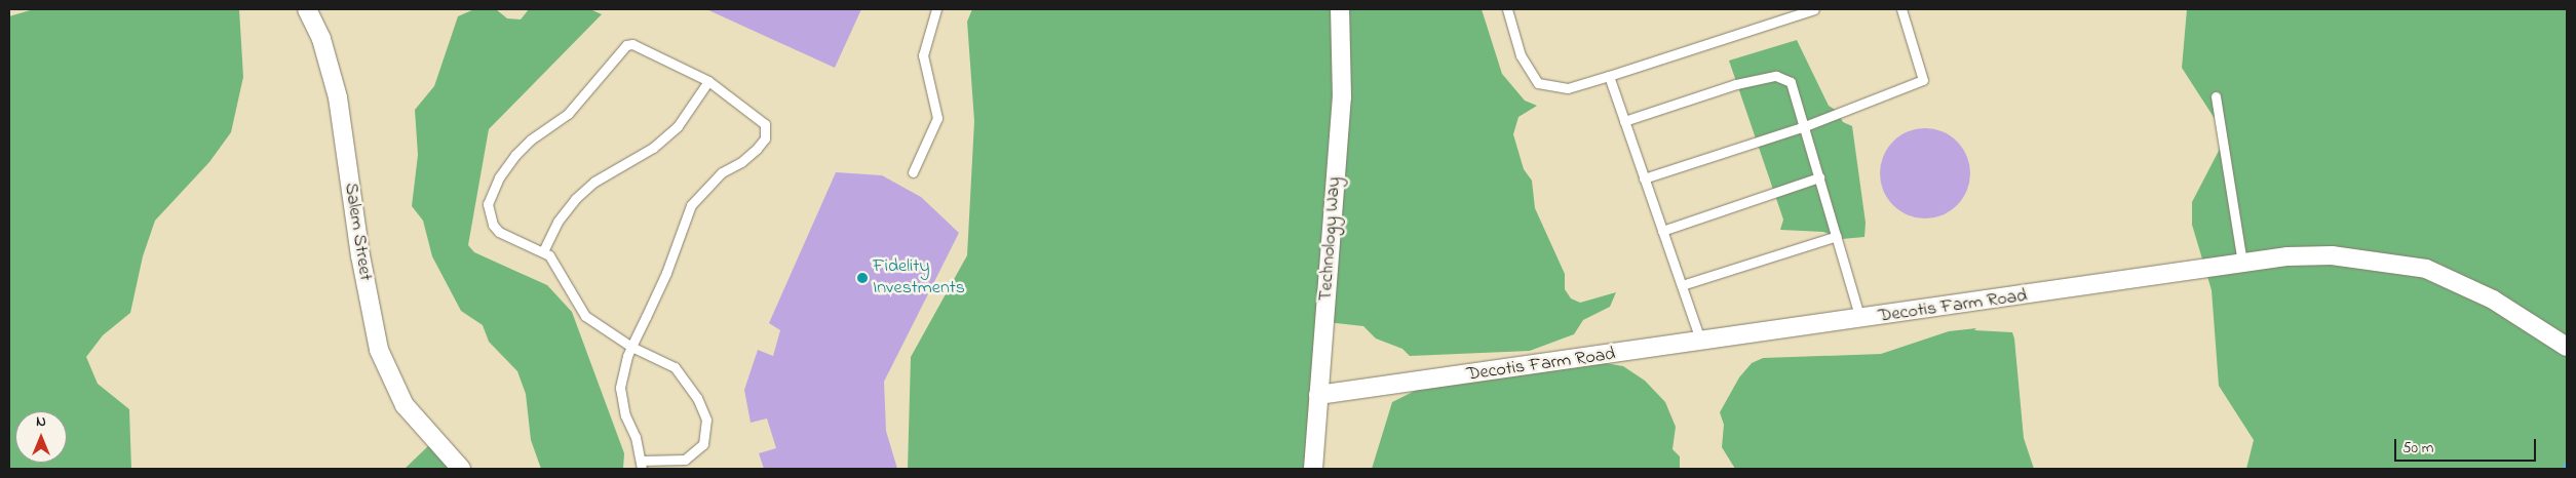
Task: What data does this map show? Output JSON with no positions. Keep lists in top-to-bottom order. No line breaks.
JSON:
{"streets":{"street":["Salem Street","Technology Way","Decotis Farm Road"]},"crossings":[["Technology Way","Decotis Farm Road"]],"places":["Fidelity Investments"],"scale_bar":"50 m","north":"top"}
